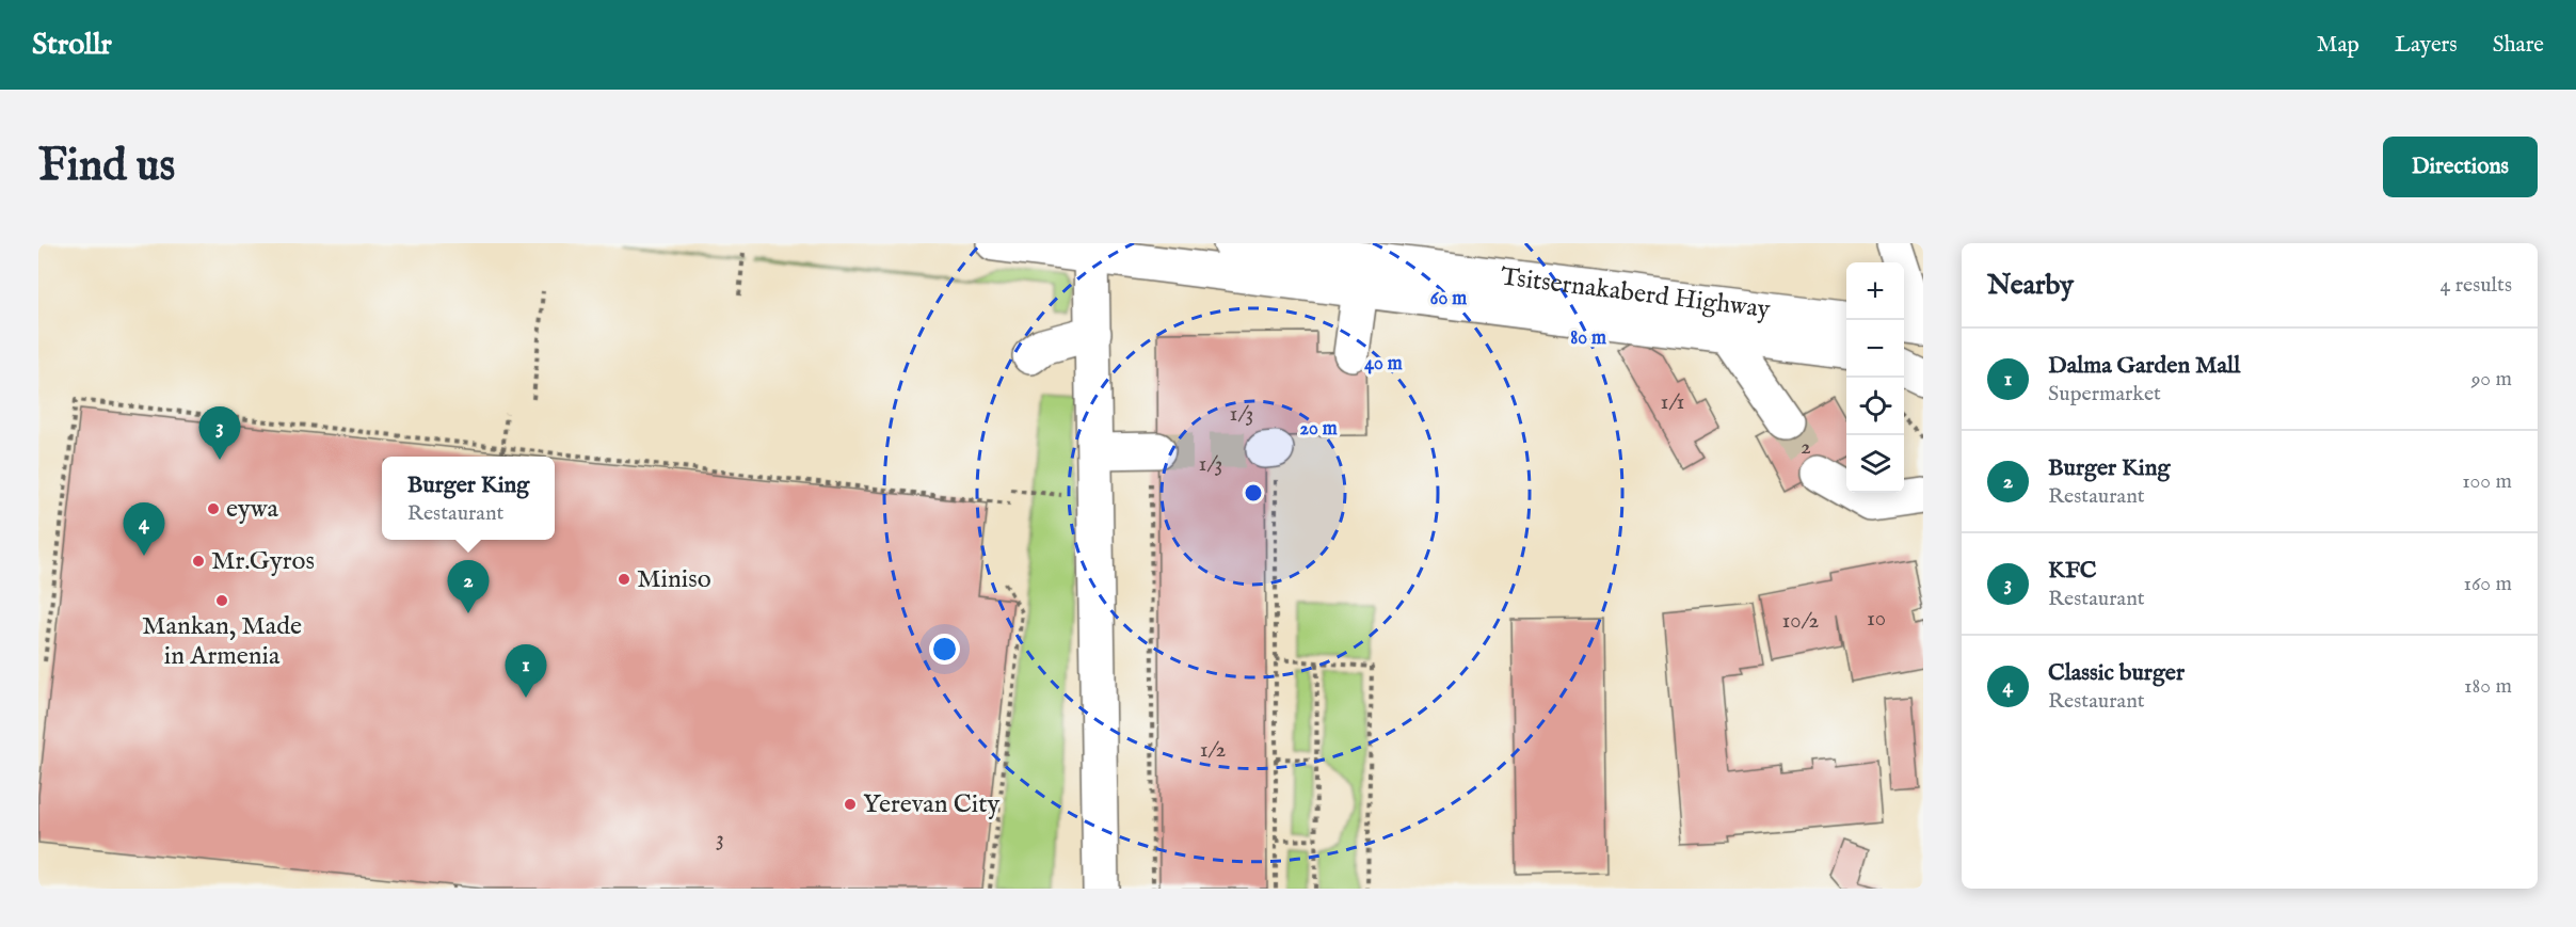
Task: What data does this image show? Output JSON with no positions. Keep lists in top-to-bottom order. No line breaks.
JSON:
{"streets":{"main road":["Tsitsernakaberd Highway"]},"places":["eywa","Mr.Gyros","Miniso","Mankan, Made in Armenia","Yerevan City"],"house_numbers":["1/1","1/3","2","1/3","10","10/2","1/2","3"],"page":{"header":"Strollr","nav":["Map","Layers","Share"],"buttons":"Directions","title":"Find us","heading":["Nearby","4 results"],"map_buttons":["+","−"],"list":[{"mark":"1","name":"Dalma Garden Mall","note":"Supermarket","value":"90 m"},{"mark":"2","name":"Burger King","note":"Restaurant","value":"100 m"},{"mark":"3","name":"KFC","note":"Restaurant","value":"160 m"},{"mark":"4","name":"Classic burger","note":"Restaurant","value":"180 m"}],"pins":["3","4","2","1"],"popup":["Burger King","Restaurant"]},"rings":["60 m","80 m","40 m","20 m"]}
